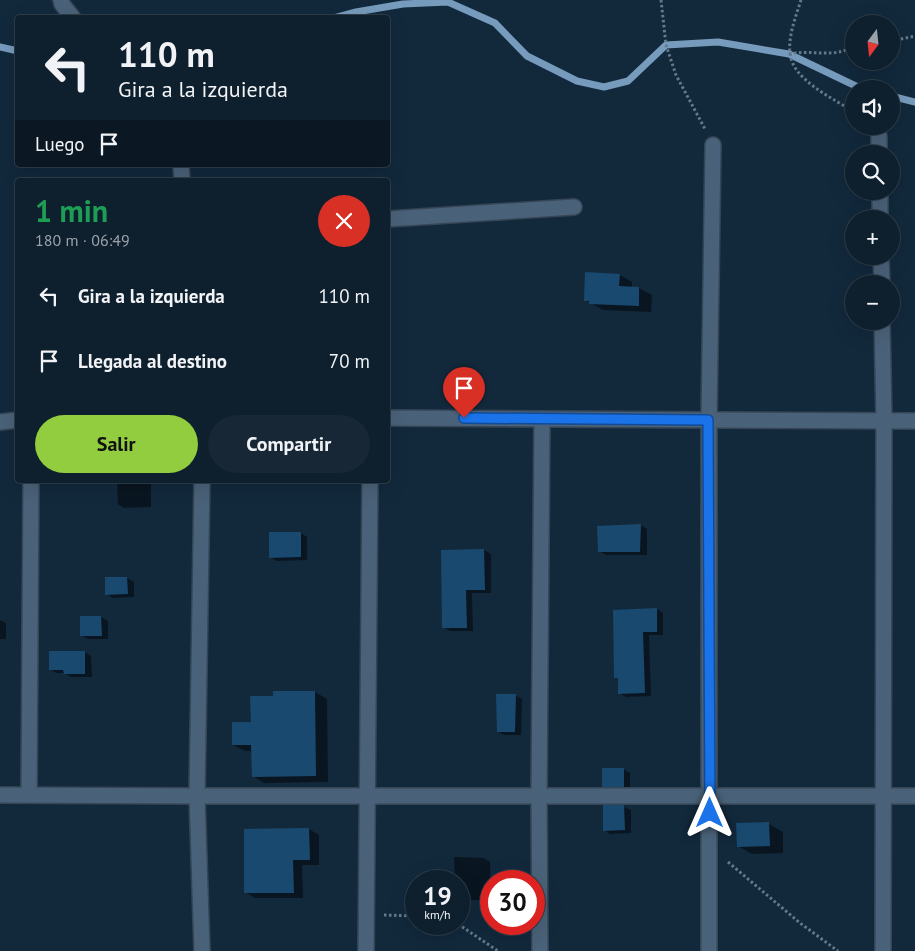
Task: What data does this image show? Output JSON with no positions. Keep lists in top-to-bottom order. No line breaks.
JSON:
{"north":"bottom","page":{"map_buttons":["+","−"],"turn":["110 m","Gira a la izquierda"],"then":"Luego","heading":["1 min","180 m · 06:49"],"list":[{"name":"Gira a la izquierda","value":"110 m"},{"name":"Llegada al destino","value":"70 m"}],"buttons":["Salir","Compartir"],"speed":"19 km/h","limit":"30"}}
